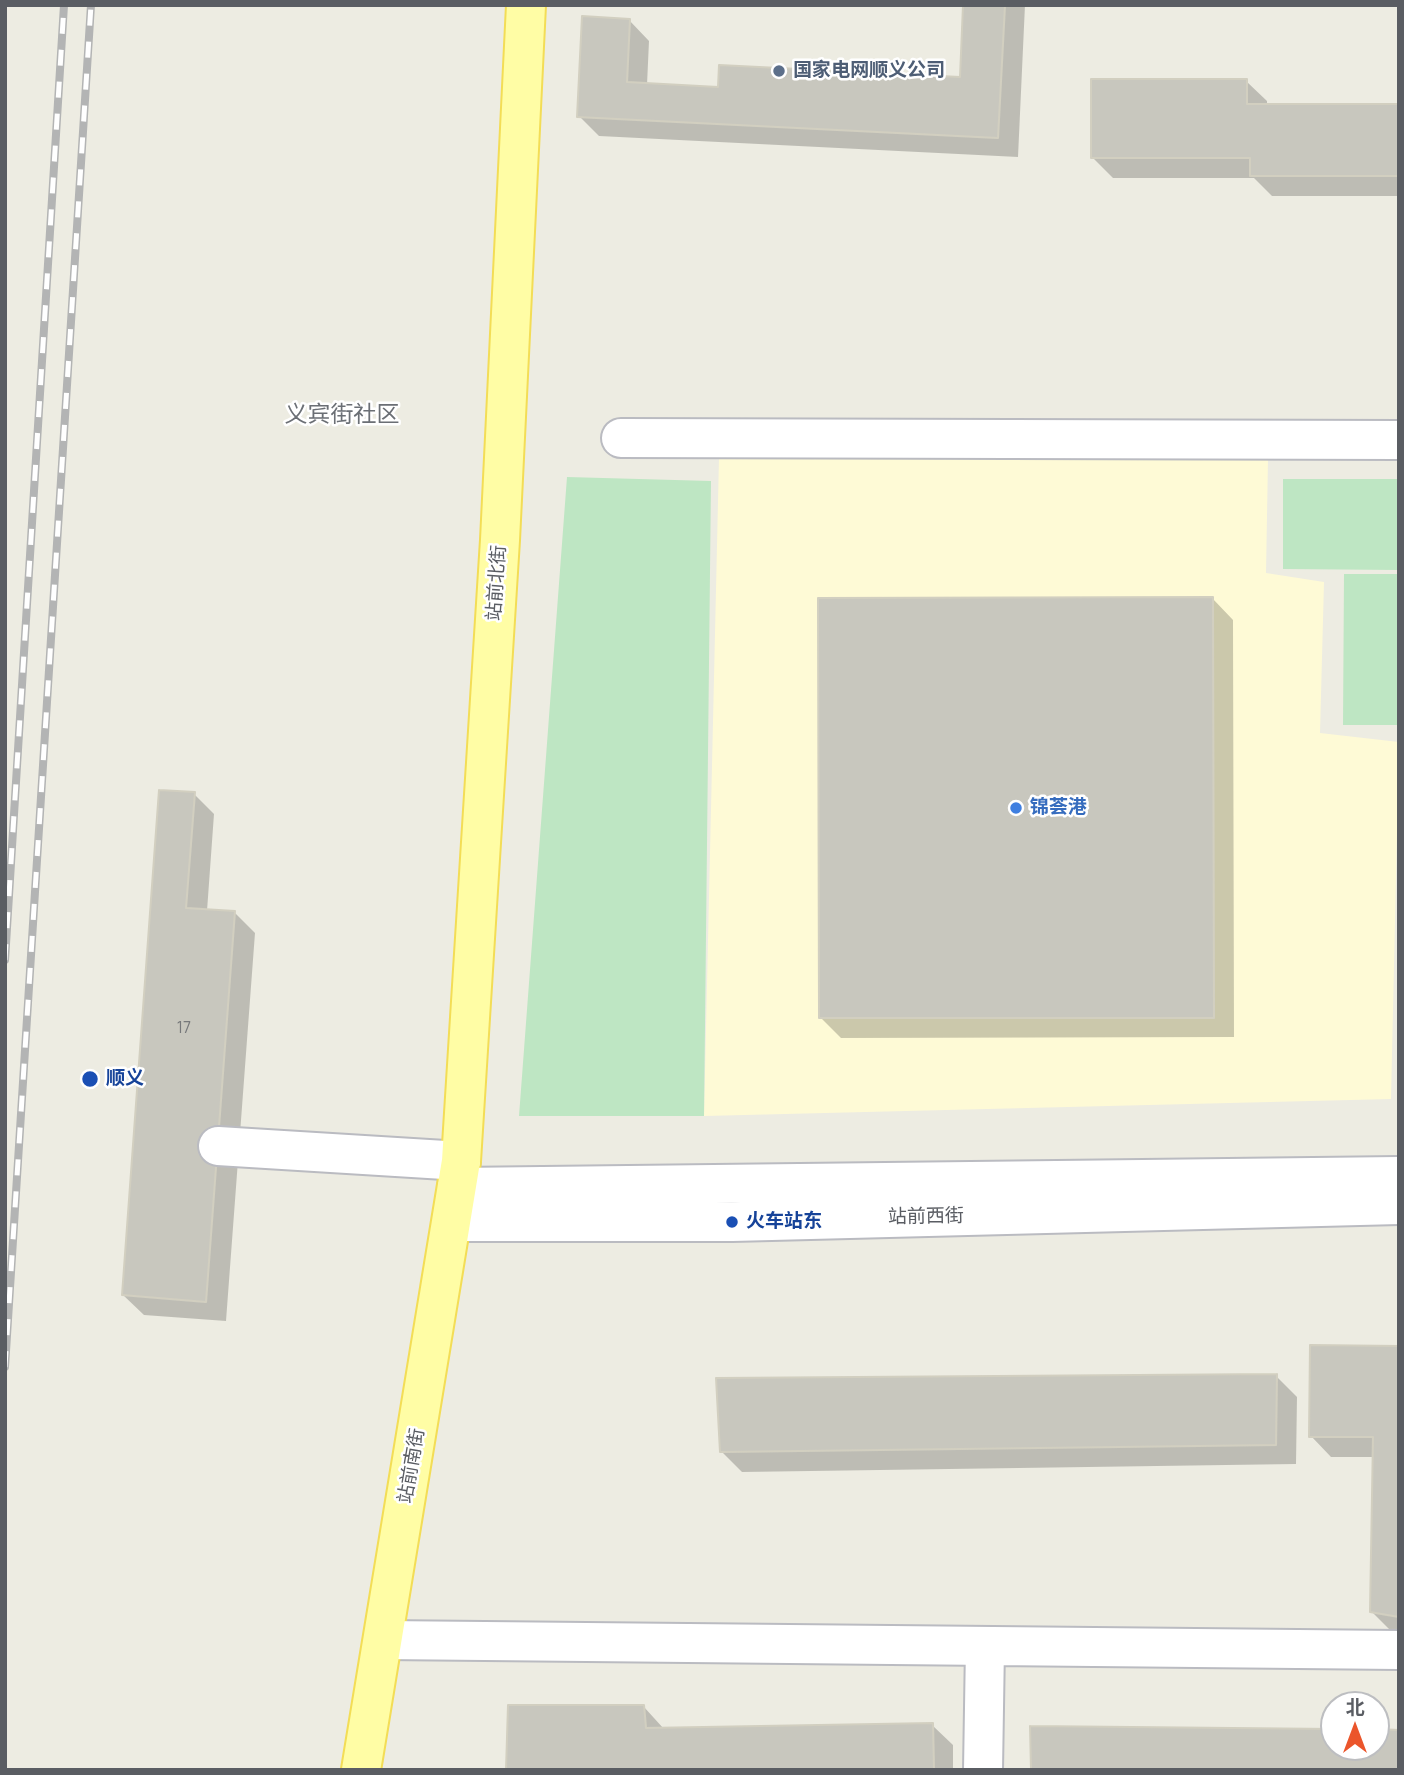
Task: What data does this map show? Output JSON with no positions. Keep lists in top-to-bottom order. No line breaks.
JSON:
{"streets":{"main road":["站前北街","站前南街"],"street":["站前西街"]},"crossings":[["站前北街","站前西街"],["站前北街","站前南街"],["站前西街","站前南街"]],"districts":["义宾街社区"],"places":["国家电网顺义公司","锦荟港","顺义","火车站东"],"house_numbers":["17"],"north":"top"}
